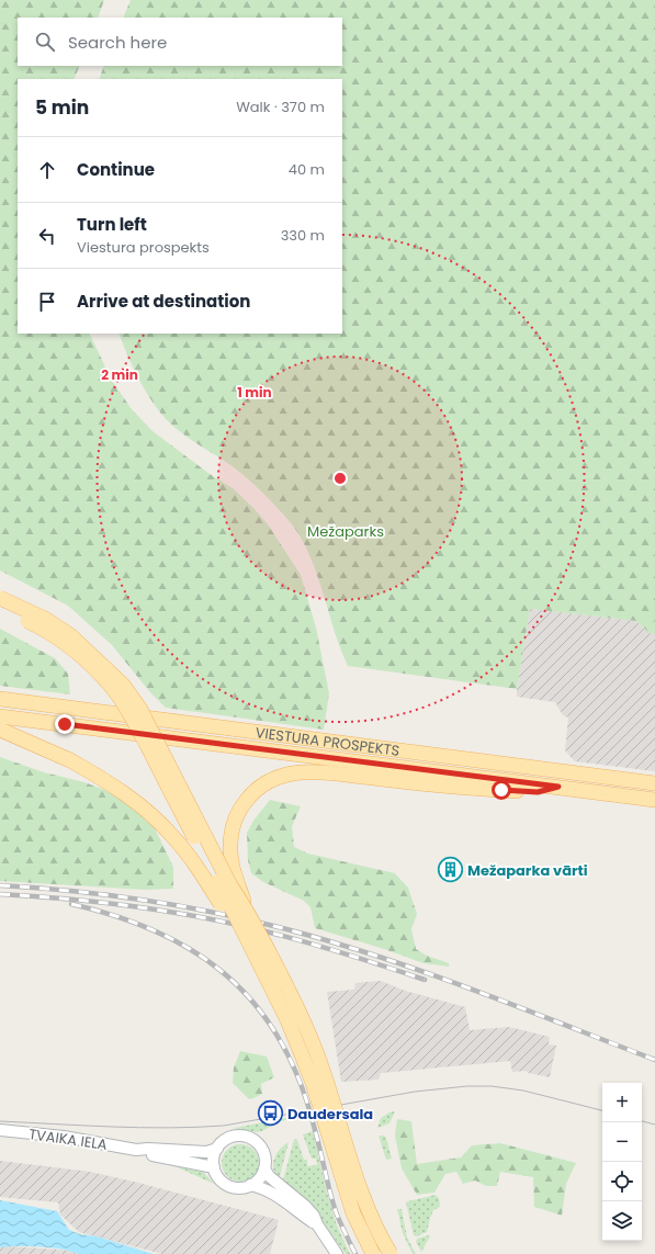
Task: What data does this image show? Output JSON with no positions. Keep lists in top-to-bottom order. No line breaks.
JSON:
{"streets":{"main road":["VIESTURA PROSPEKTS"],"street":["TVAIKA IELA"]},"parks":["Mežaparks"],"places":{"building":["Mežaparka vārti"],"bus stop":["Daudersala"]},"page":{"search":"Search here","heading":["5 min","Walk · 370 m"],"list":[["Continue","40 m"],["Turn left","Viestura prospekts","330 m"],"Arrive at destination"],"map_buttons":["+","−"]},"rings":["2 min","1 min"]}
